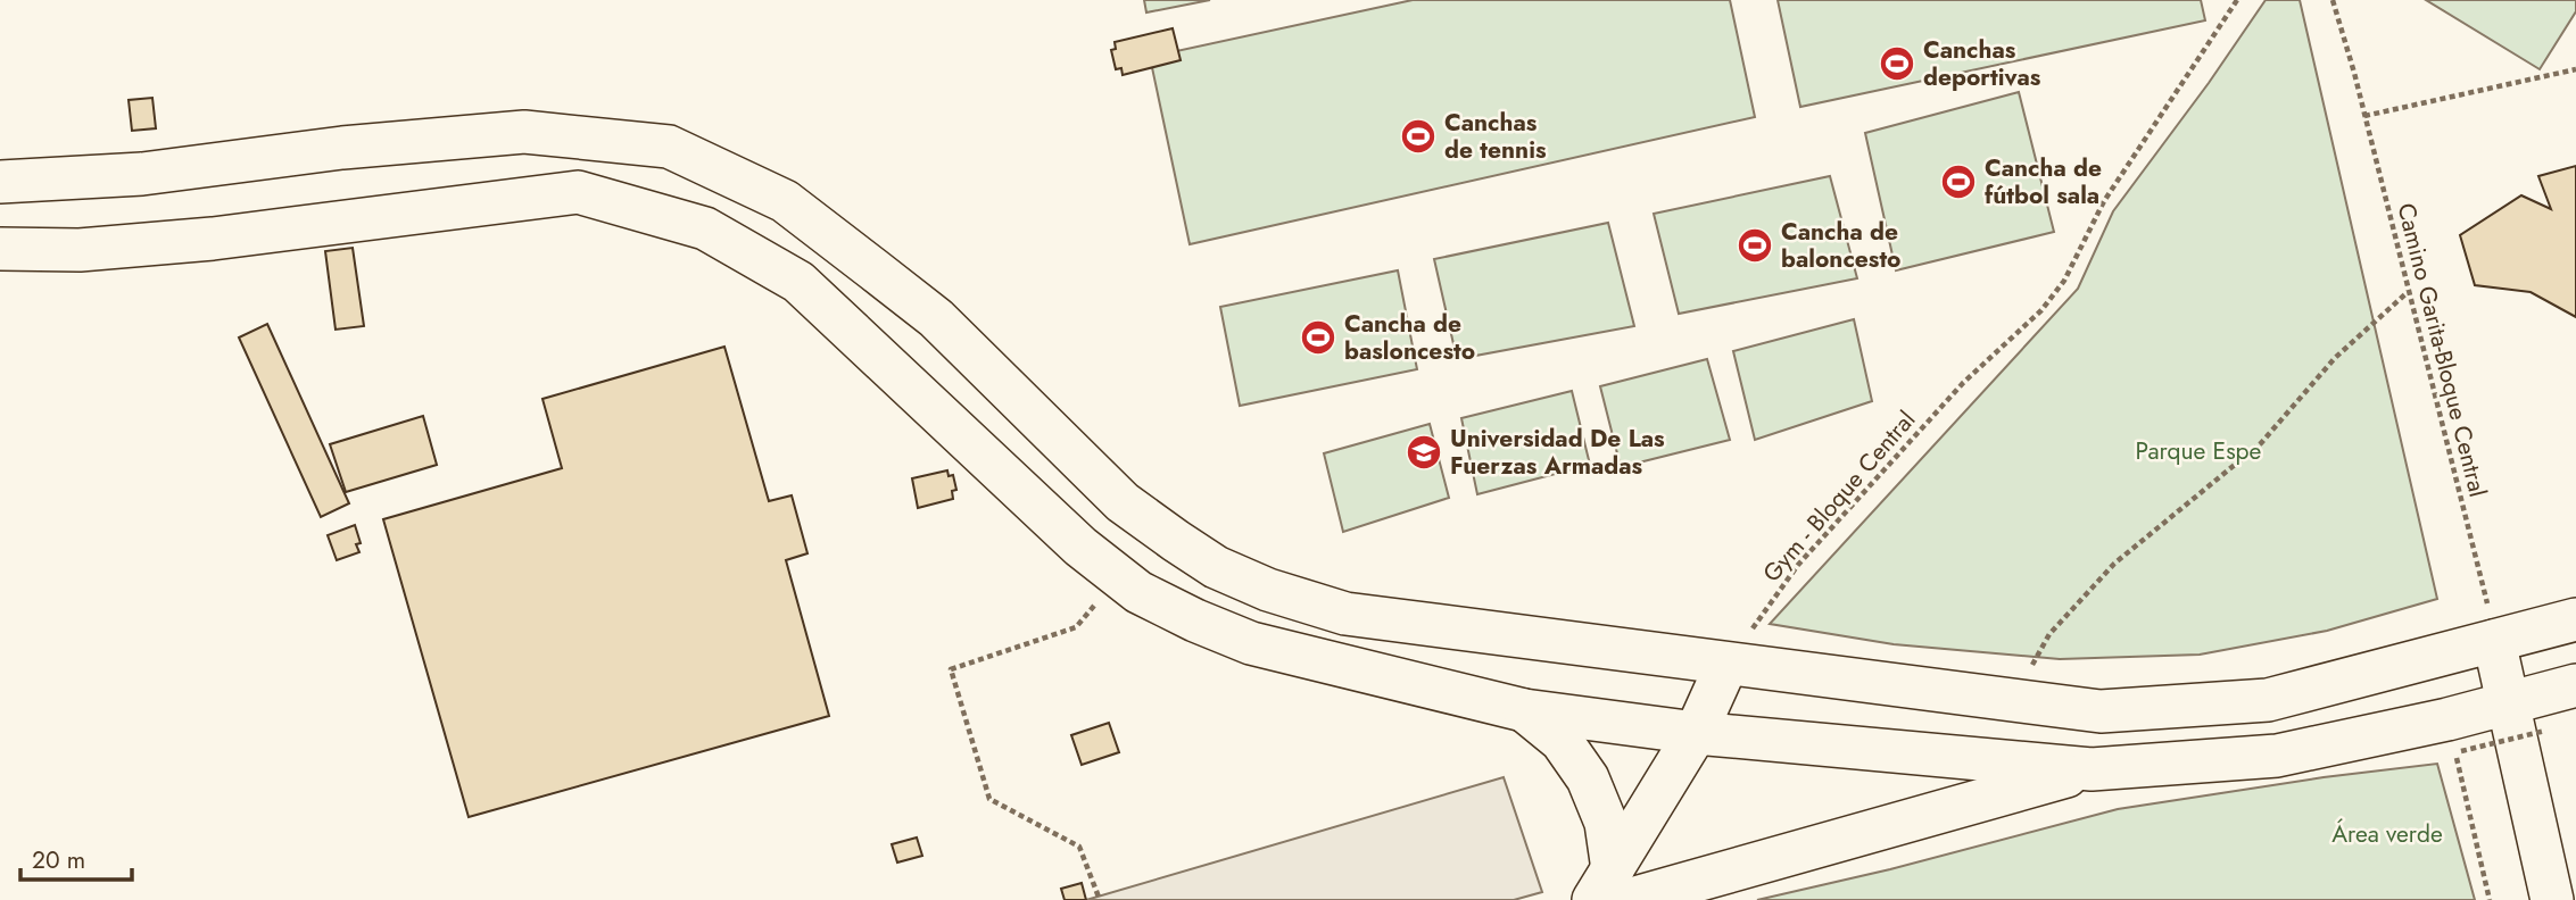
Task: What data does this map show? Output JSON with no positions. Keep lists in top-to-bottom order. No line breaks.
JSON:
{"streets":{"path":["Camino Garita-Bloque Central","Gym - Bloque Central"]},"parks":["Parque Espe","Área verde"],"places":{"sports":["Canchas deportivas","Canchas de tennis","Cancha de fútbol sala","Cancha de baloncesto","Cancha de basloncesto"],"school or university":["Universidad De Las Fuerzas Armadas"]},"scale_bar":"20 m"}
